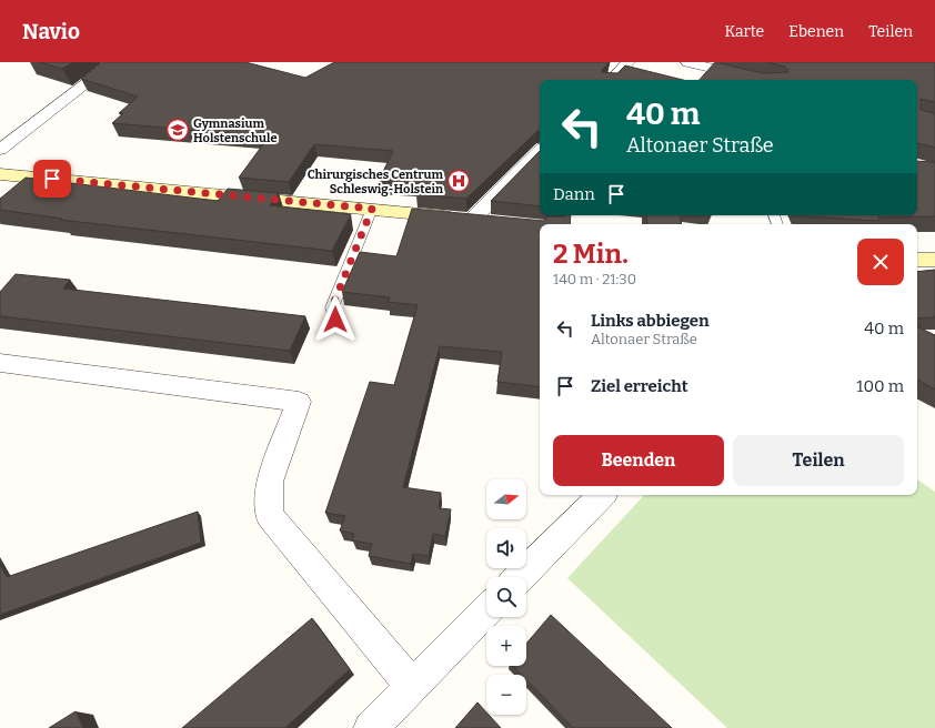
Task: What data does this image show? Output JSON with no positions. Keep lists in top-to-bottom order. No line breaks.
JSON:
{"places":{"school or university":["Gymnasium Holstenschule"],"hospital":["Chirurgisches Centrum Schleswig-Holstein"]},"north":"right","page":{"header":"Navio","nav":["Karte","Ebenen","Teilen"],"turn":["40 m","Altonaer Straße"],"then":"Dann","heading":["2 Min.","140 m · 21:30"],"list":[{"name":"Links abbiegen","note":"Altonaer Straße","value":"40 m"},{"name":"Ziel erreicht","value":"100 m"}],"buttons":["Beenden","Teilen"],"map_buttons":["+","−"]}}
